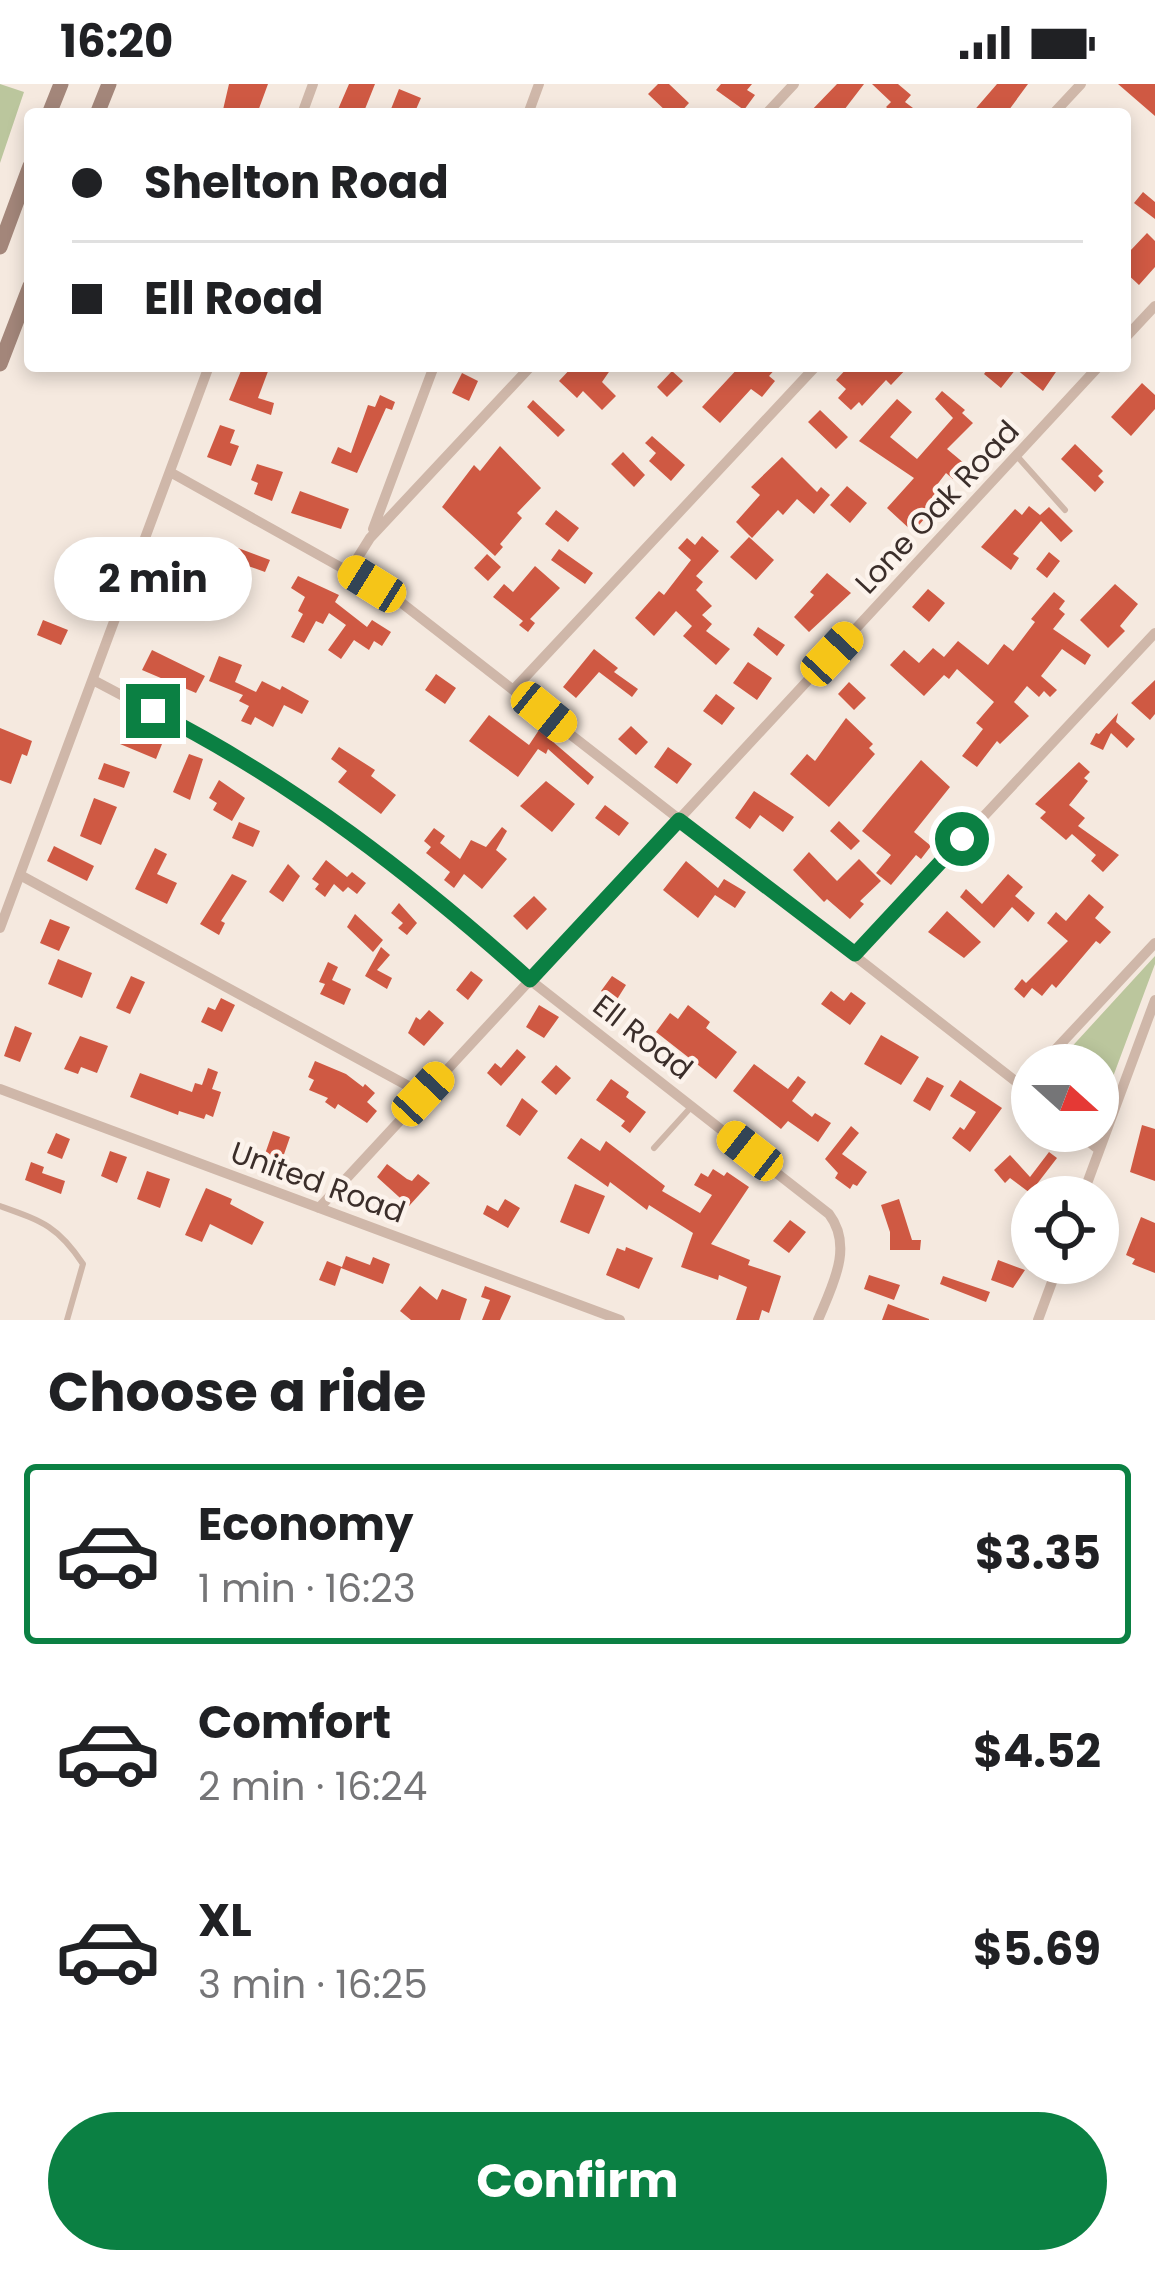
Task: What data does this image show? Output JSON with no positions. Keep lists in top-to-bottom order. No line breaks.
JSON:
{"streets":{"street":["Lone Oak Road","Ell Road","United Road"]},"crossings":[["Lone Oak Road","Ell Road"],["Lone Oak Road","United Road"]],"north":"right","page":{"status":"16:20","banner":["Shelton Road","Ell Road"],"bubble":"2 min","heading":"Choose a ride","list":[{"name":"Economy","note":"1 min · 16:23","value":"$3.35"},{"name":"Comfort","note":"2 min · 16:24","value":"$4.52"},{"name":"XL","note":"3 min · 16:25","value":"$5.69"}],"buttons":"Confirm"}}
